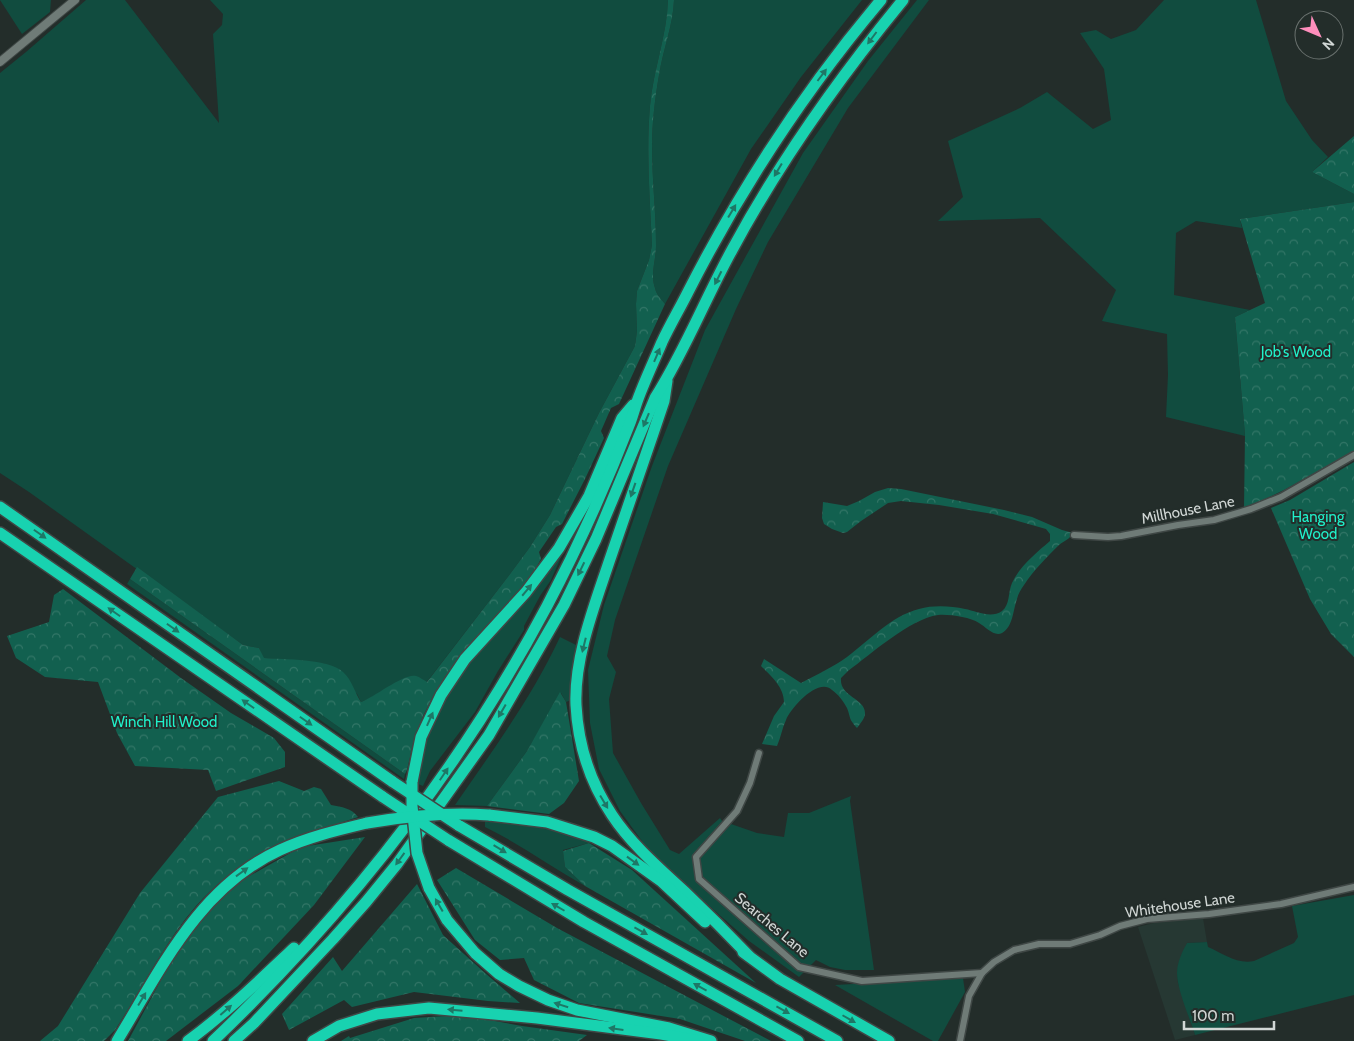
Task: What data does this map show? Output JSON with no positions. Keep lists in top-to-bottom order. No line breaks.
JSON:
{"streets":{"street":["Millhouse Lane","Whitehouse Lane","Searches Lane"]},"crossings":[["Whitehouse Lane","Searches Lane"]],"parks":["Job's Wood","Hanging Wood","Winch Hill Wood"],"scale_bar":"100 m","north":"bottom right"}
